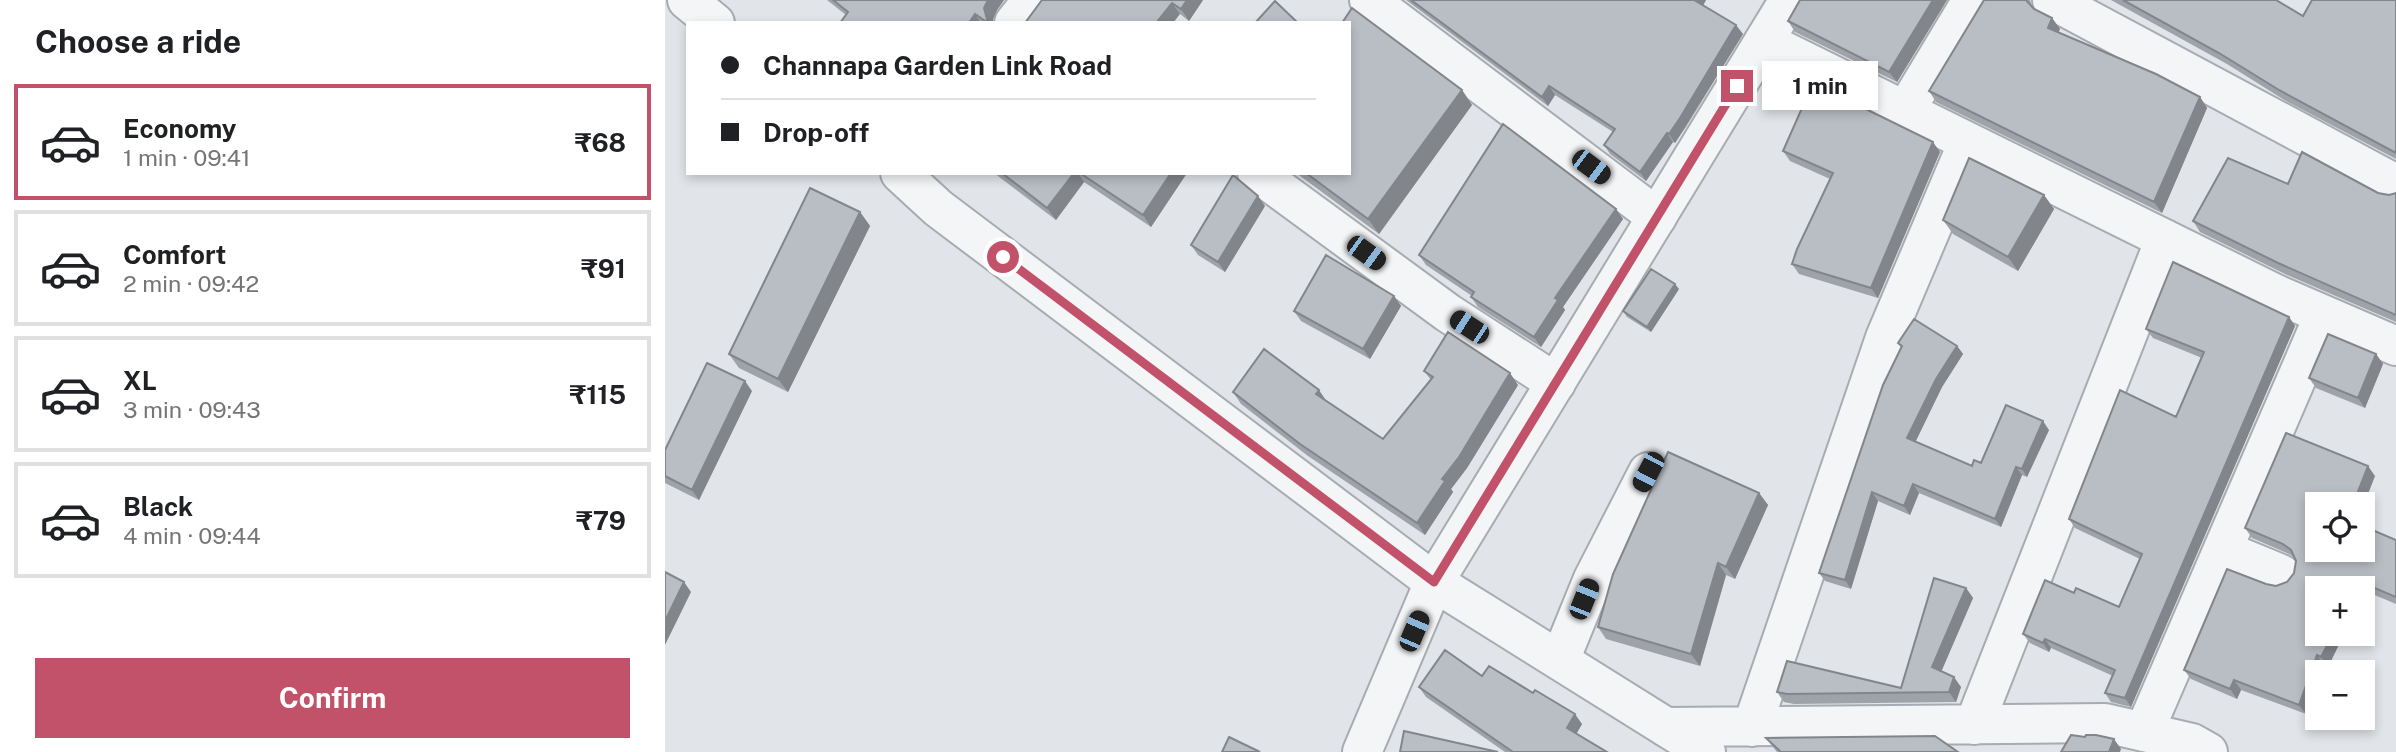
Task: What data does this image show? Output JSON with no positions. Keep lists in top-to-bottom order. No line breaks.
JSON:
{"page":{"heading":"Choose a ride","banner":["Channapa Garden Link Road","Drop-off"],"bubble":"1 min","list":[{"name":"Economy","note":"1 min · 09:41","value":"₹68"},{"name":"Comfort","note":"2 min · 09:42","value":"₹91"},{"name":"XL","note":"3 min · 09:43","value":"₹115"},{"name":"Black","note":"4 min · 09:44","value":"₹79"}],"map_buttons":["+","−"],"buttons":"Confirm"}}
